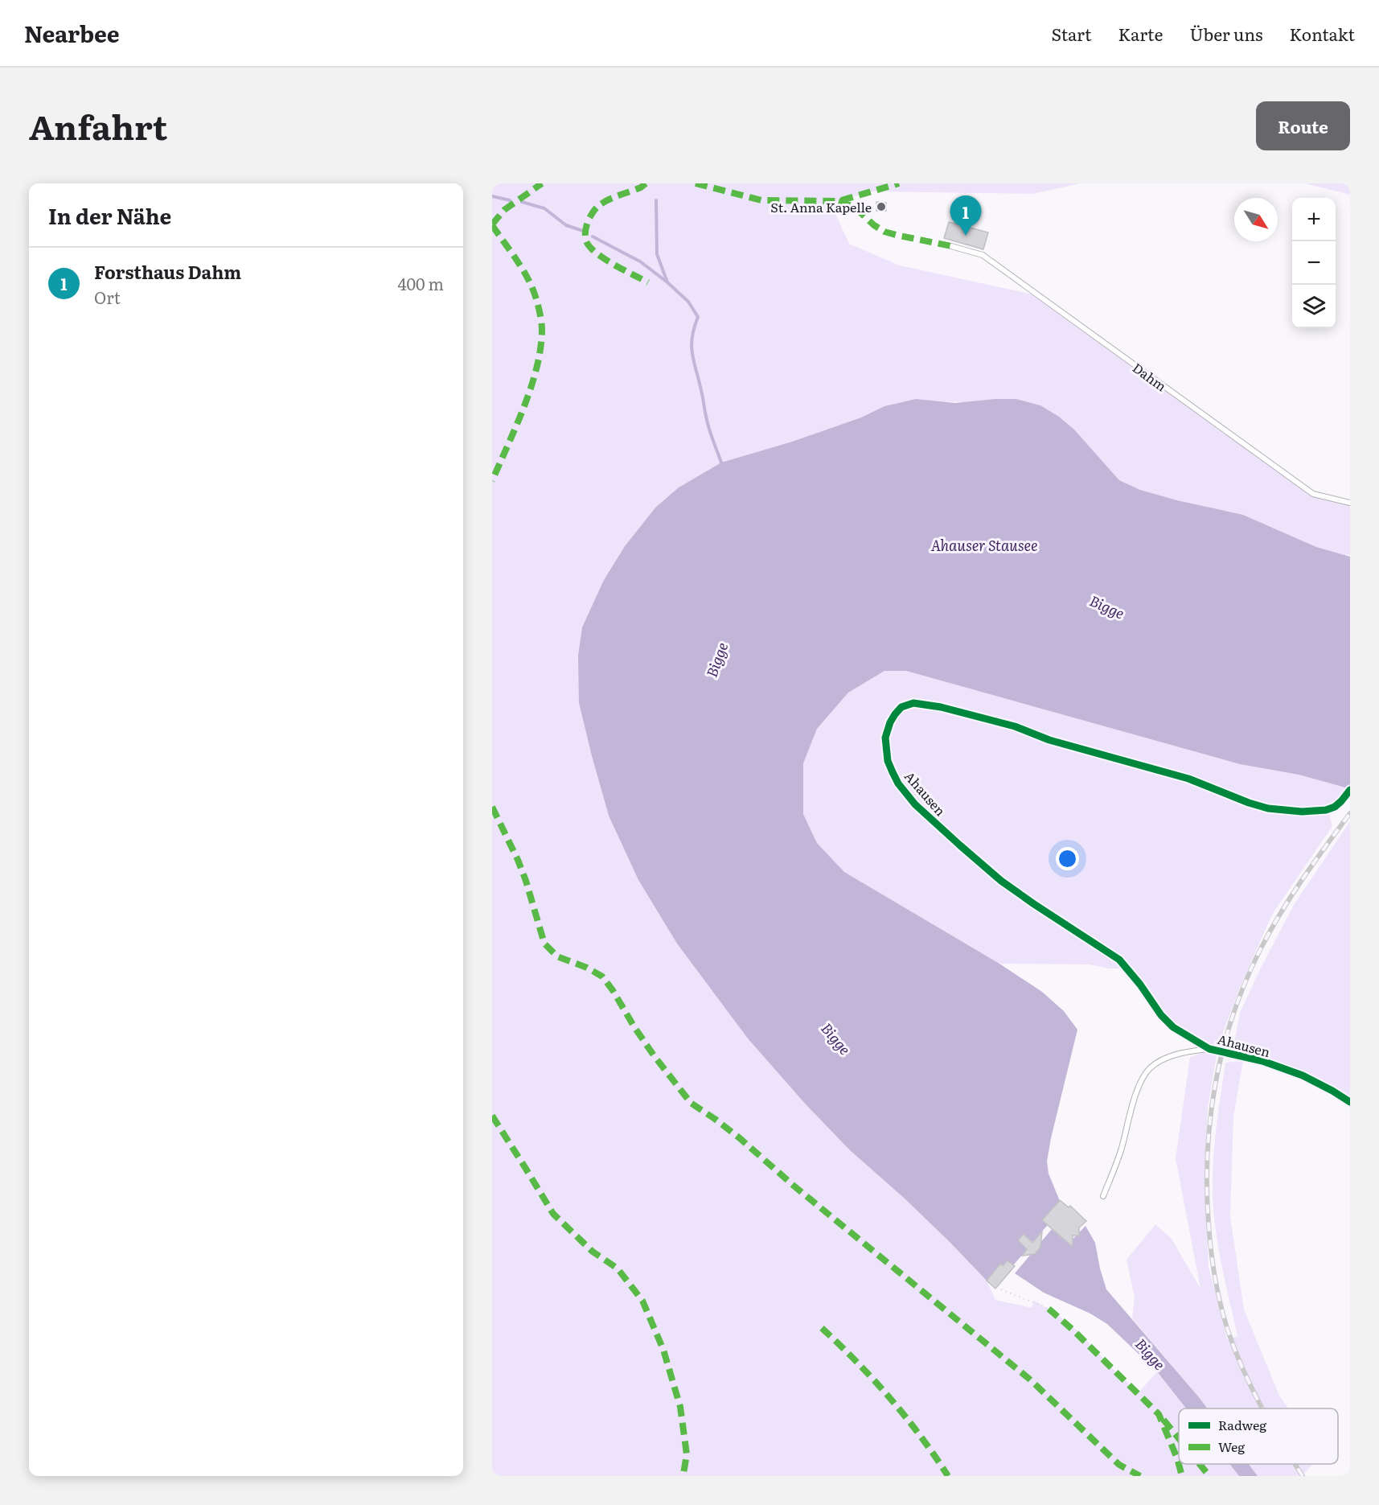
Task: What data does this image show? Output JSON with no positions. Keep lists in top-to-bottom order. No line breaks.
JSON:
{"streets":{"lane":["Dahm","Ahausen"]},"water":["Ahauser Stausee","Bigge"],"places":["St. Anna Kapelle"],"legend":["Radweg","Weg"],"north":"bottom right","page":{"header":"Nearbee","nav":["Start","Karte","Über uns","Kontakt"],"title":"Anfahrt","buttons":"Route","heading":"In der Nähe","pins":"1","map_buttons":["+","−"],"list":[{"mark":"1","name":"Forsthaus Dahm","note":"Ort","value":"400 m"}]}}
